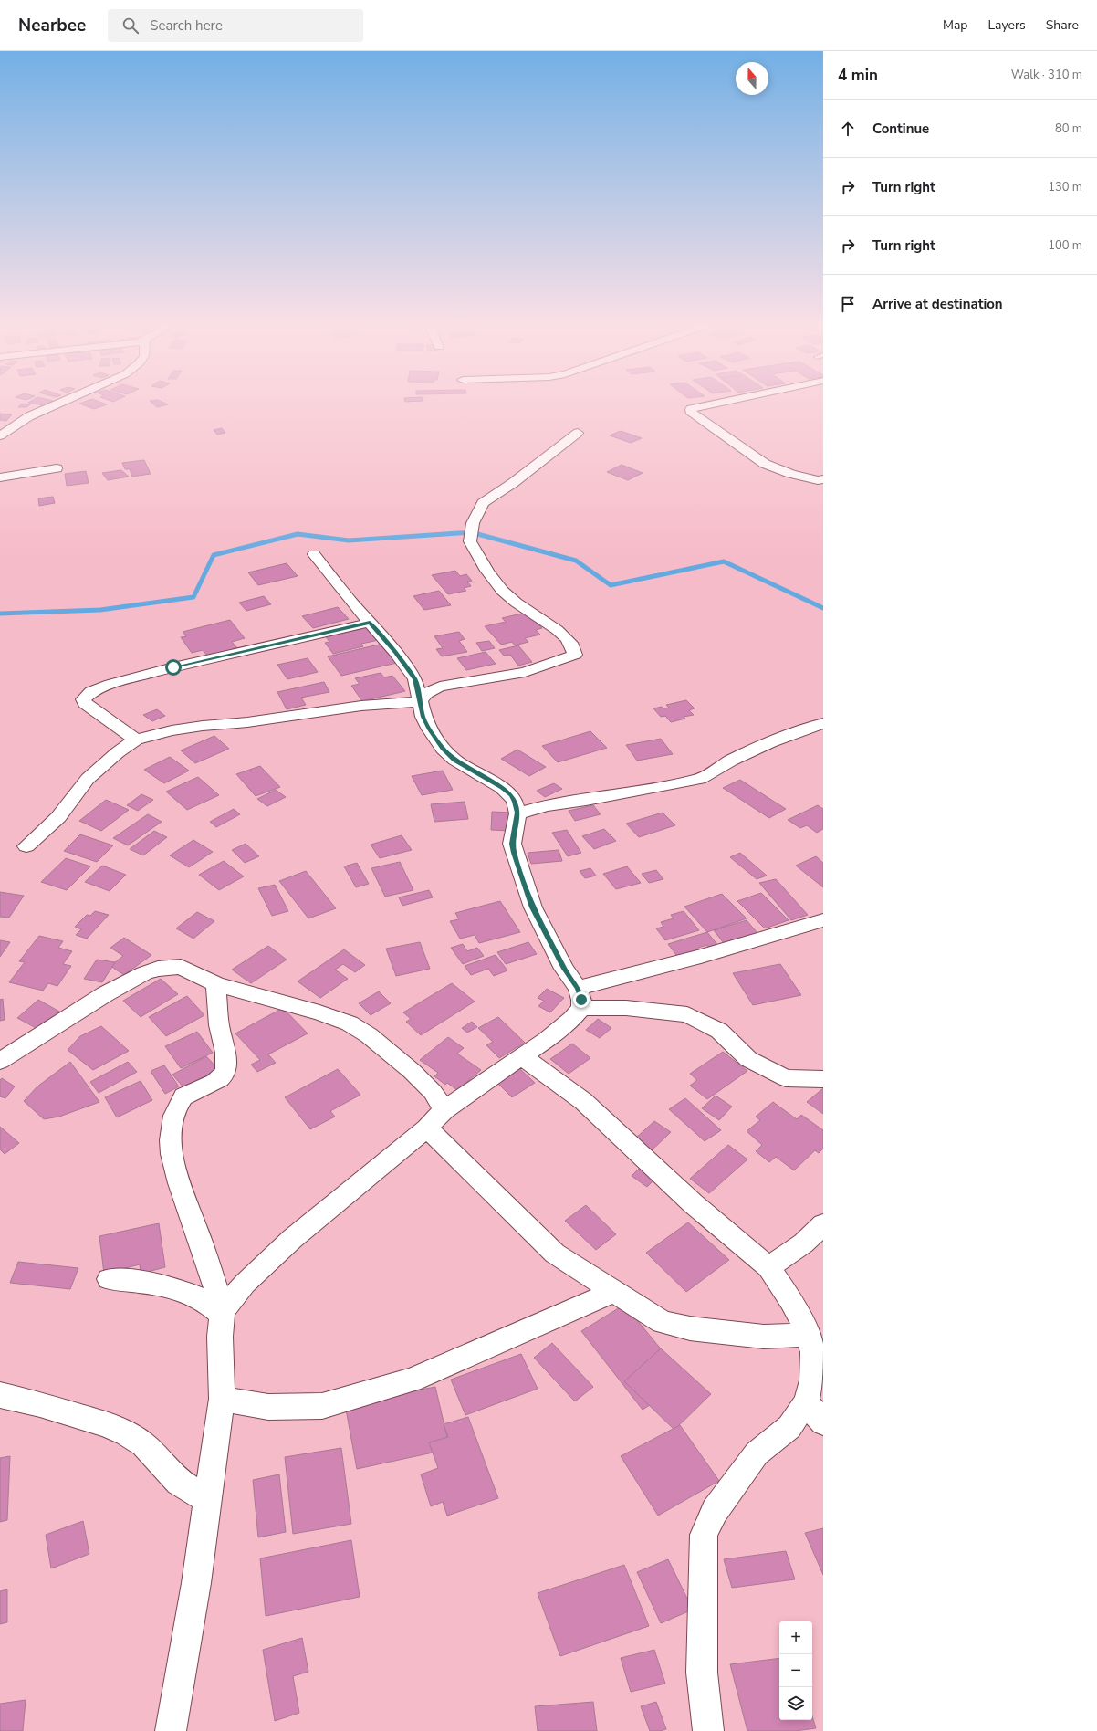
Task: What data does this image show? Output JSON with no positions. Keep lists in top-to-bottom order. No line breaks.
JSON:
{"north":"top","page":{"header":"Nearbee","search":"Search here","nav":["Map","Layers","Share"],"heading":["4 min","Walk · 310 m"],"list":[["Continue","80 m"],["Turn right","130 m"],["Turn right","100 m"],"Arrive at destination"],"map_buttons":["+","−"]}}
